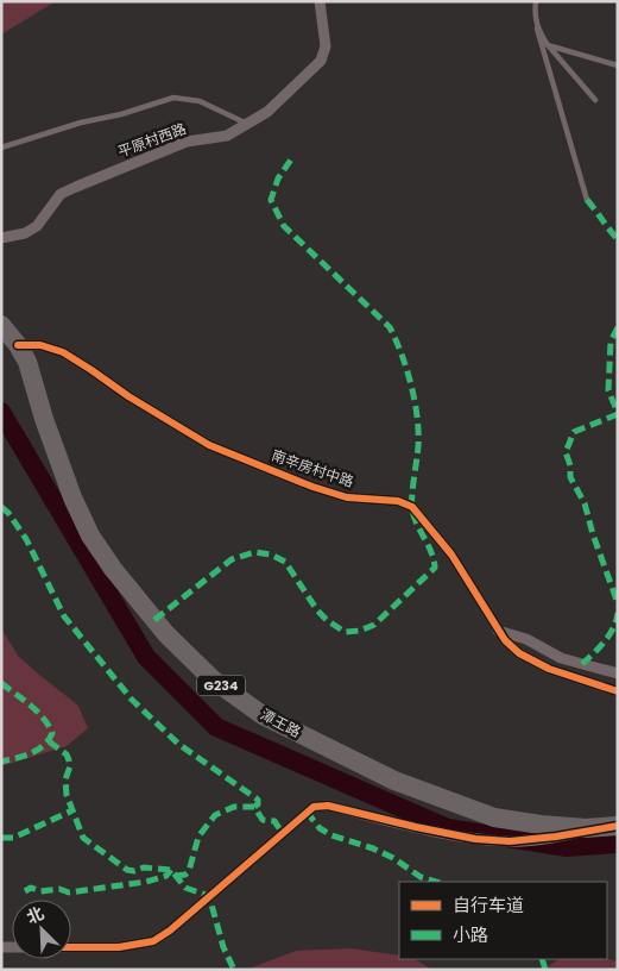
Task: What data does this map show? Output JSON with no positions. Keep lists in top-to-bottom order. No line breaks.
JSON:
{"streets":{"highway":["G234","潭王路"],"street":["平原村西路","南辛房村中路"]},"crossings":[["南辛房村中路","潭王路"]],"legend":["自行车道","小路"],"north":"top left"}
